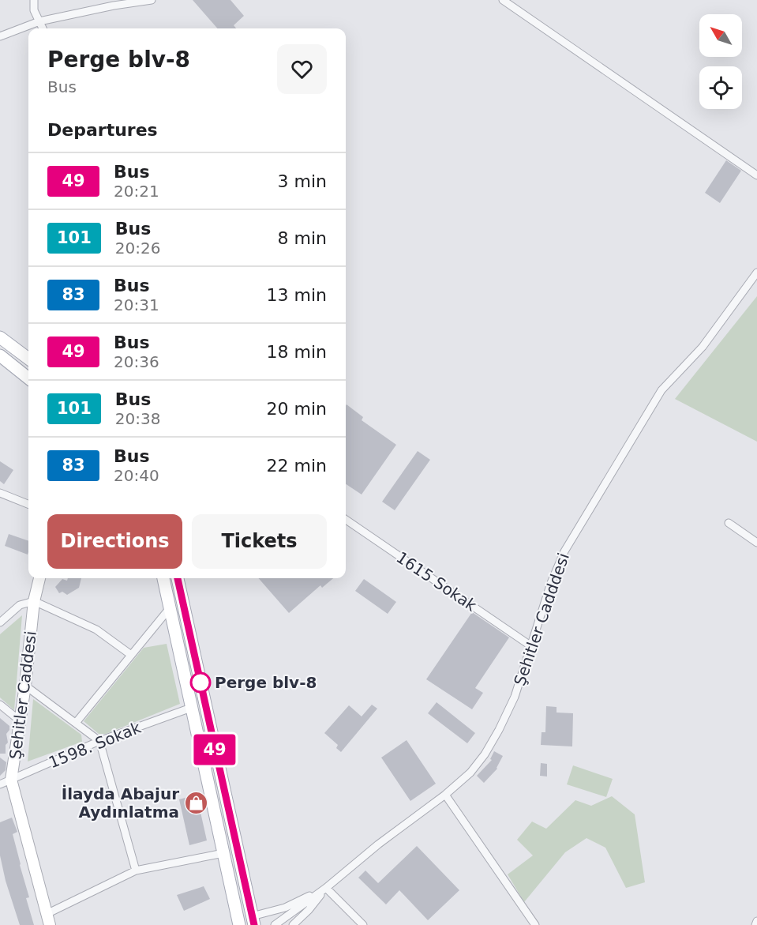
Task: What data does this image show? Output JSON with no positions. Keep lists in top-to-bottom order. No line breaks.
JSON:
{"streets":{"street":["1615 Sokak","Şehitler Cadddesi","Şehitler Caddesi","1598. Sokak"]},"crossings":[["1615 Sokak","Şehitler Cadddesi"],["Şehitler Caddesi","1598. Sokak"]],"places":{"other":["Perge blv-8"],"shop":["İlayda Abajur Aydınlatma"]},"lines":["bus line 49"],"north":"top left","page":{"on_map":"49","heading":[["Perge blv-8","Bus"],"Departures"],"list":[{"mark":"49","name":"Bus","note":"20:21","value":"3 min"},{"mark":"101","name":"Bus","note":"20:26","value":"8 min"},{"mark":"83","name":"Bus","note":"20:31","value":"13 min"},{"mark":"49","name":"Bus","note":"20:36","value":"18 min"},{"mark":"101","name":"Bus","note":"20:38","value":"20 min"},{"mark":"83","name":"Bus","note":"20:40","value":"22 min"}],"buttons":["Directions","Tickets"]}}
